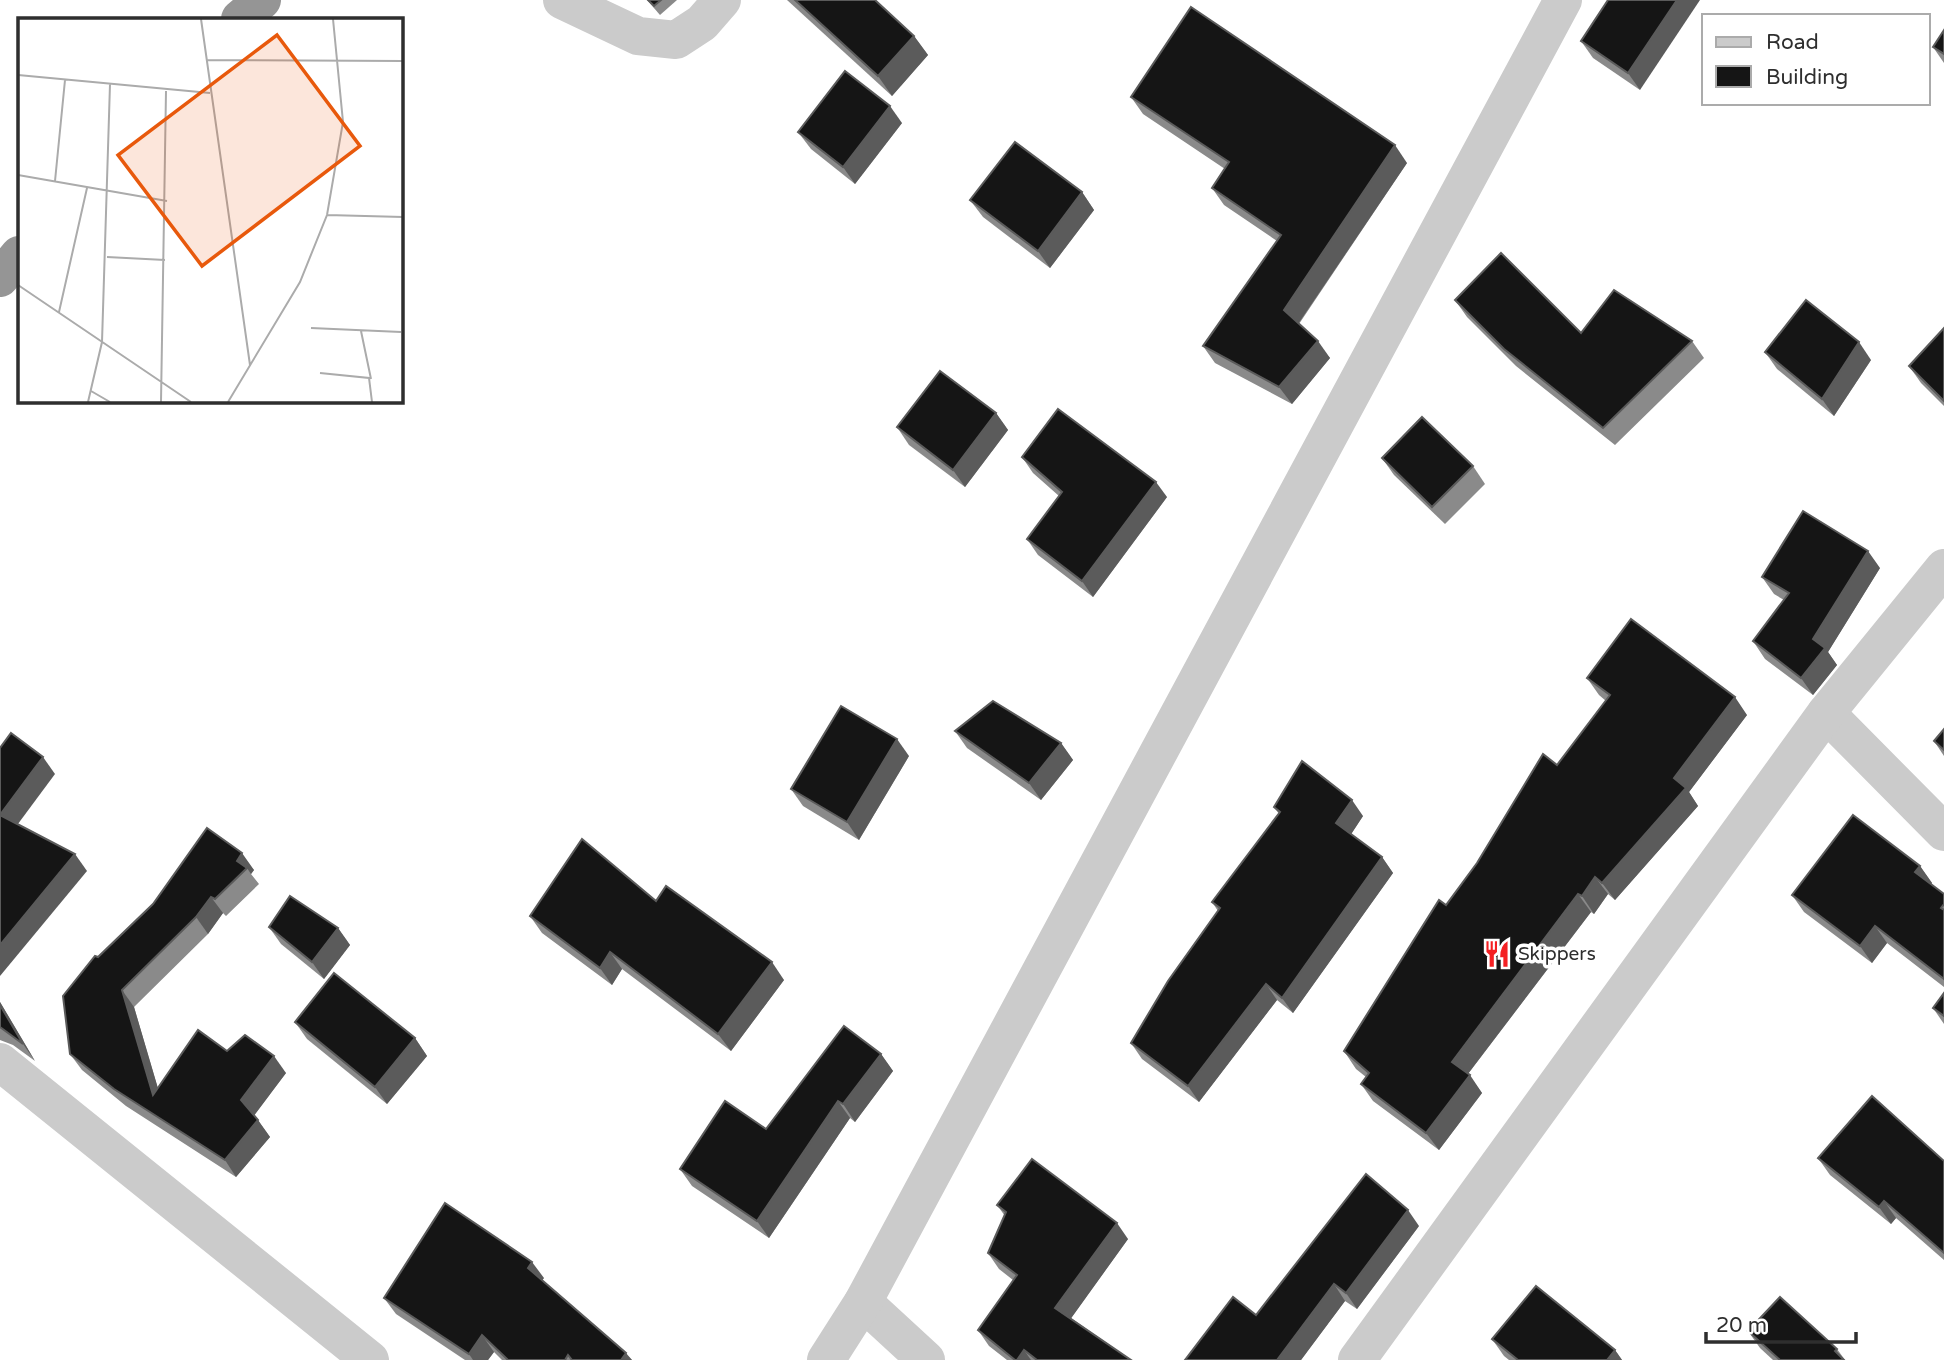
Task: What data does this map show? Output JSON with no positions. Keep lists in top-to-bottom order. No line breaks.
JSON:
{"places":{"restaurant":["Skippers"]},"legend":["Road","Building"],"scale_bar":"20 m"}
